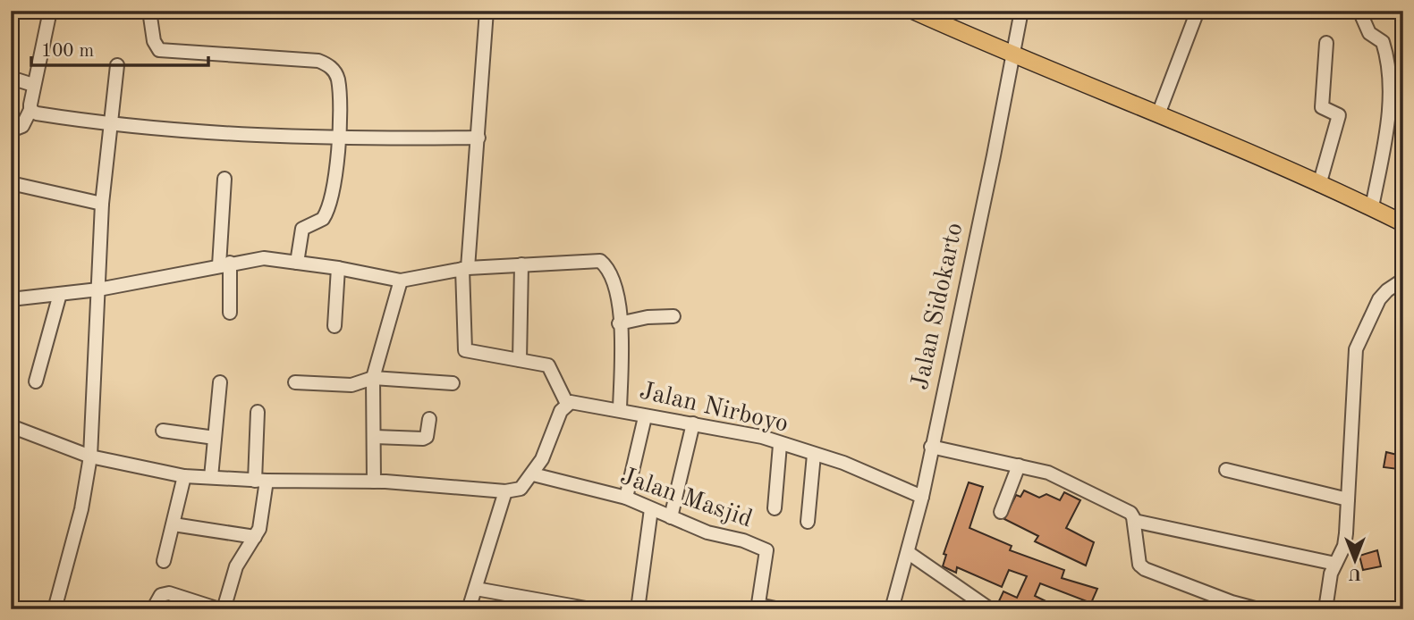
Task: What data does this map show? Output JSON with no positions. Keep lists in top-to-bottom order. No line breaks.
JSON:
{"streets":{"street":["Jalan Sidokarto","Jalan Nirboyo","Jalan Masjid"]},"crossings":[["Jalan Sidokarto","Jalan Nirboyo"]],"scale_bar":"100 m","north":"bottom"}
